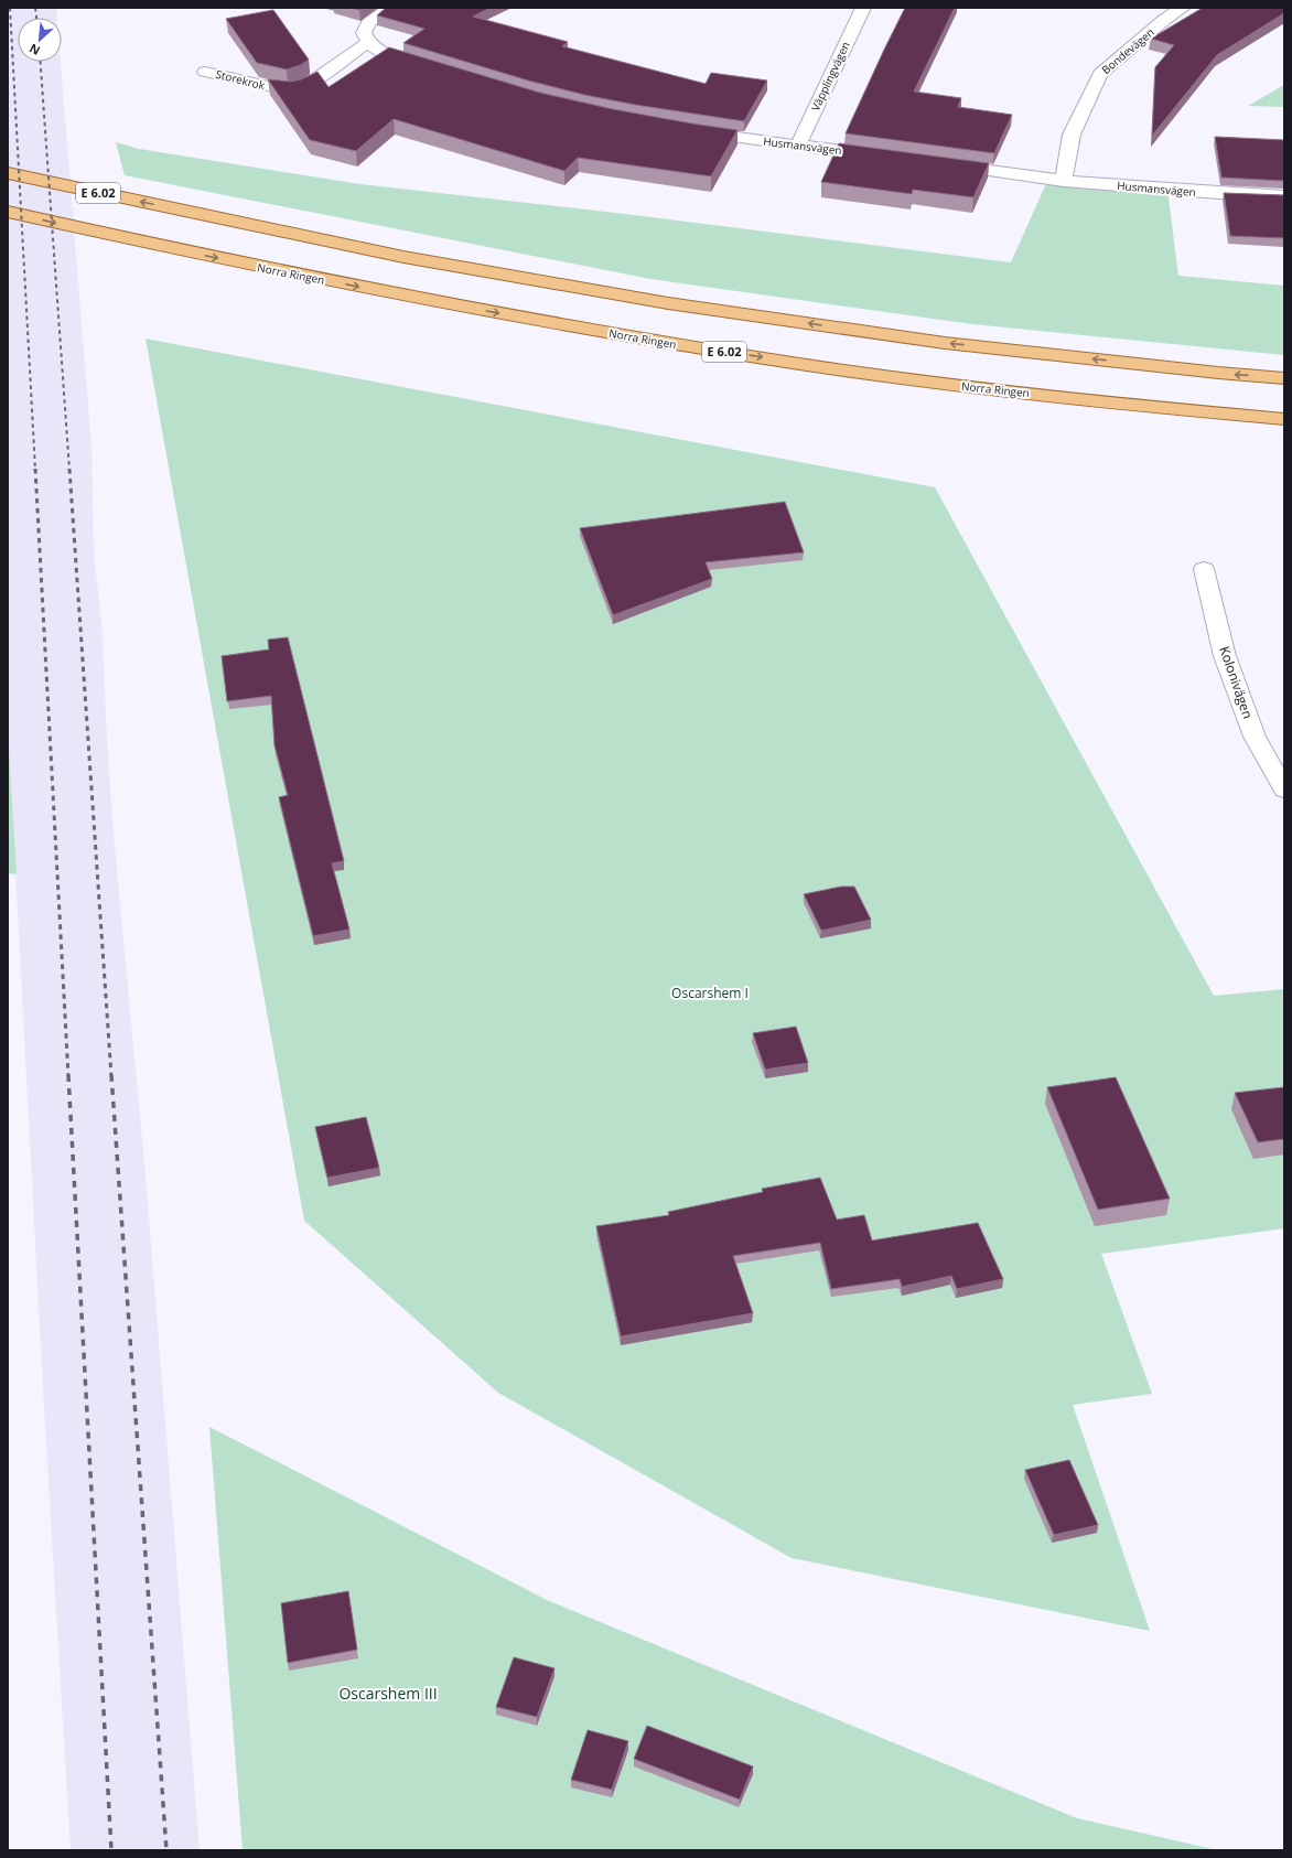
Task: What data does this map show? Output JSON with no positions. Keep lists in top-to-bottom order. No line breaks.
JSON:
{"streets":{"main road":["E 6.02","Norra Ringen"],"street":["Bondevägen","Väpplingvägen","Storekrok","Husmansvägen","Kolonivägen"]},"crossings":[["Bondevägen","Husmansvägen"],["Väpplingvägen","Husmansvägen"]],"parks":["Oscarshem I","Oscarshem III"],"north":"bottom left"}
